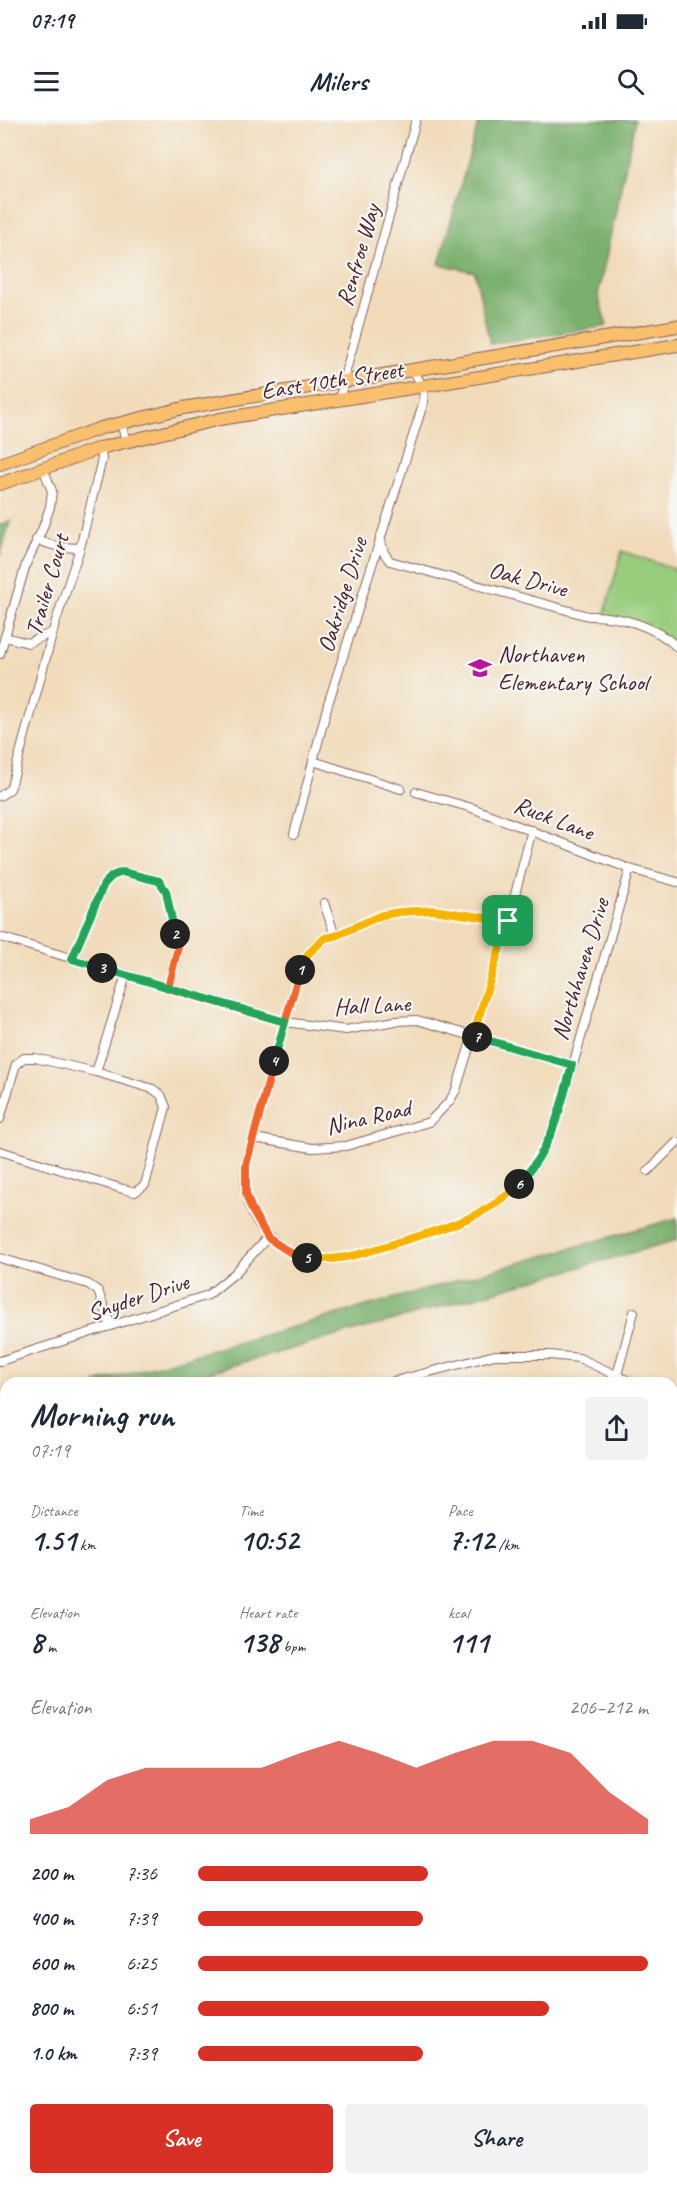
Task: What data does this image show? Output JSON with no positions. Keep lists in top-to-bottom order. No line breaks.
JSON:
{"streets":{"main road":["East 10th Street"],"street":["Renfroe Way","Oak Drive","Trailer Court","Oakridge Drive","Ruck Lane","Northhaven Drive","Hall Lane","Nina Road","Snyder Drive"]},"crossings":[["Renfroe Way","East 10th Street"],["East 10th Street","Trailer Court"],["East 10th Street","Oakridge Drive"],["Oak Drive","Oakridge Drive"],["Ruck Lane","Northhaven Drive"],["Ruck Lane","Nina Road"],["Northhaven Drive","Hall Lane"],["Northhaven Drive","Nina Road"],["Northhaven Drive","Snyder Drive"],["Hall Lane","Nina Road"]],"places":{"school or university":["Northaven Elementary School"]},"page":{"status":"07:19","header":"Milers","pins":["2","3","1","7","4","6","5"],"heading":["Morning run","07:19"],"stats":[["Distance","1.51 km"],["Time","10:52"],["Pace","7:12 /km"],["Elevation","8 m"],["Heart rate","138 bpm"],["kcal","111"]],"chart":["Elevation","206–212 m"],"list":[{"name":"200 m","note":"7:36"},{"name":"400 m","note":"7:39"},{"name":"600 m","note":"6:25"},{"name":"800 m","note":"6:51"},{"name":"1.0 km","note":"7:39"}],"buttons":["Save","Share"]}}
